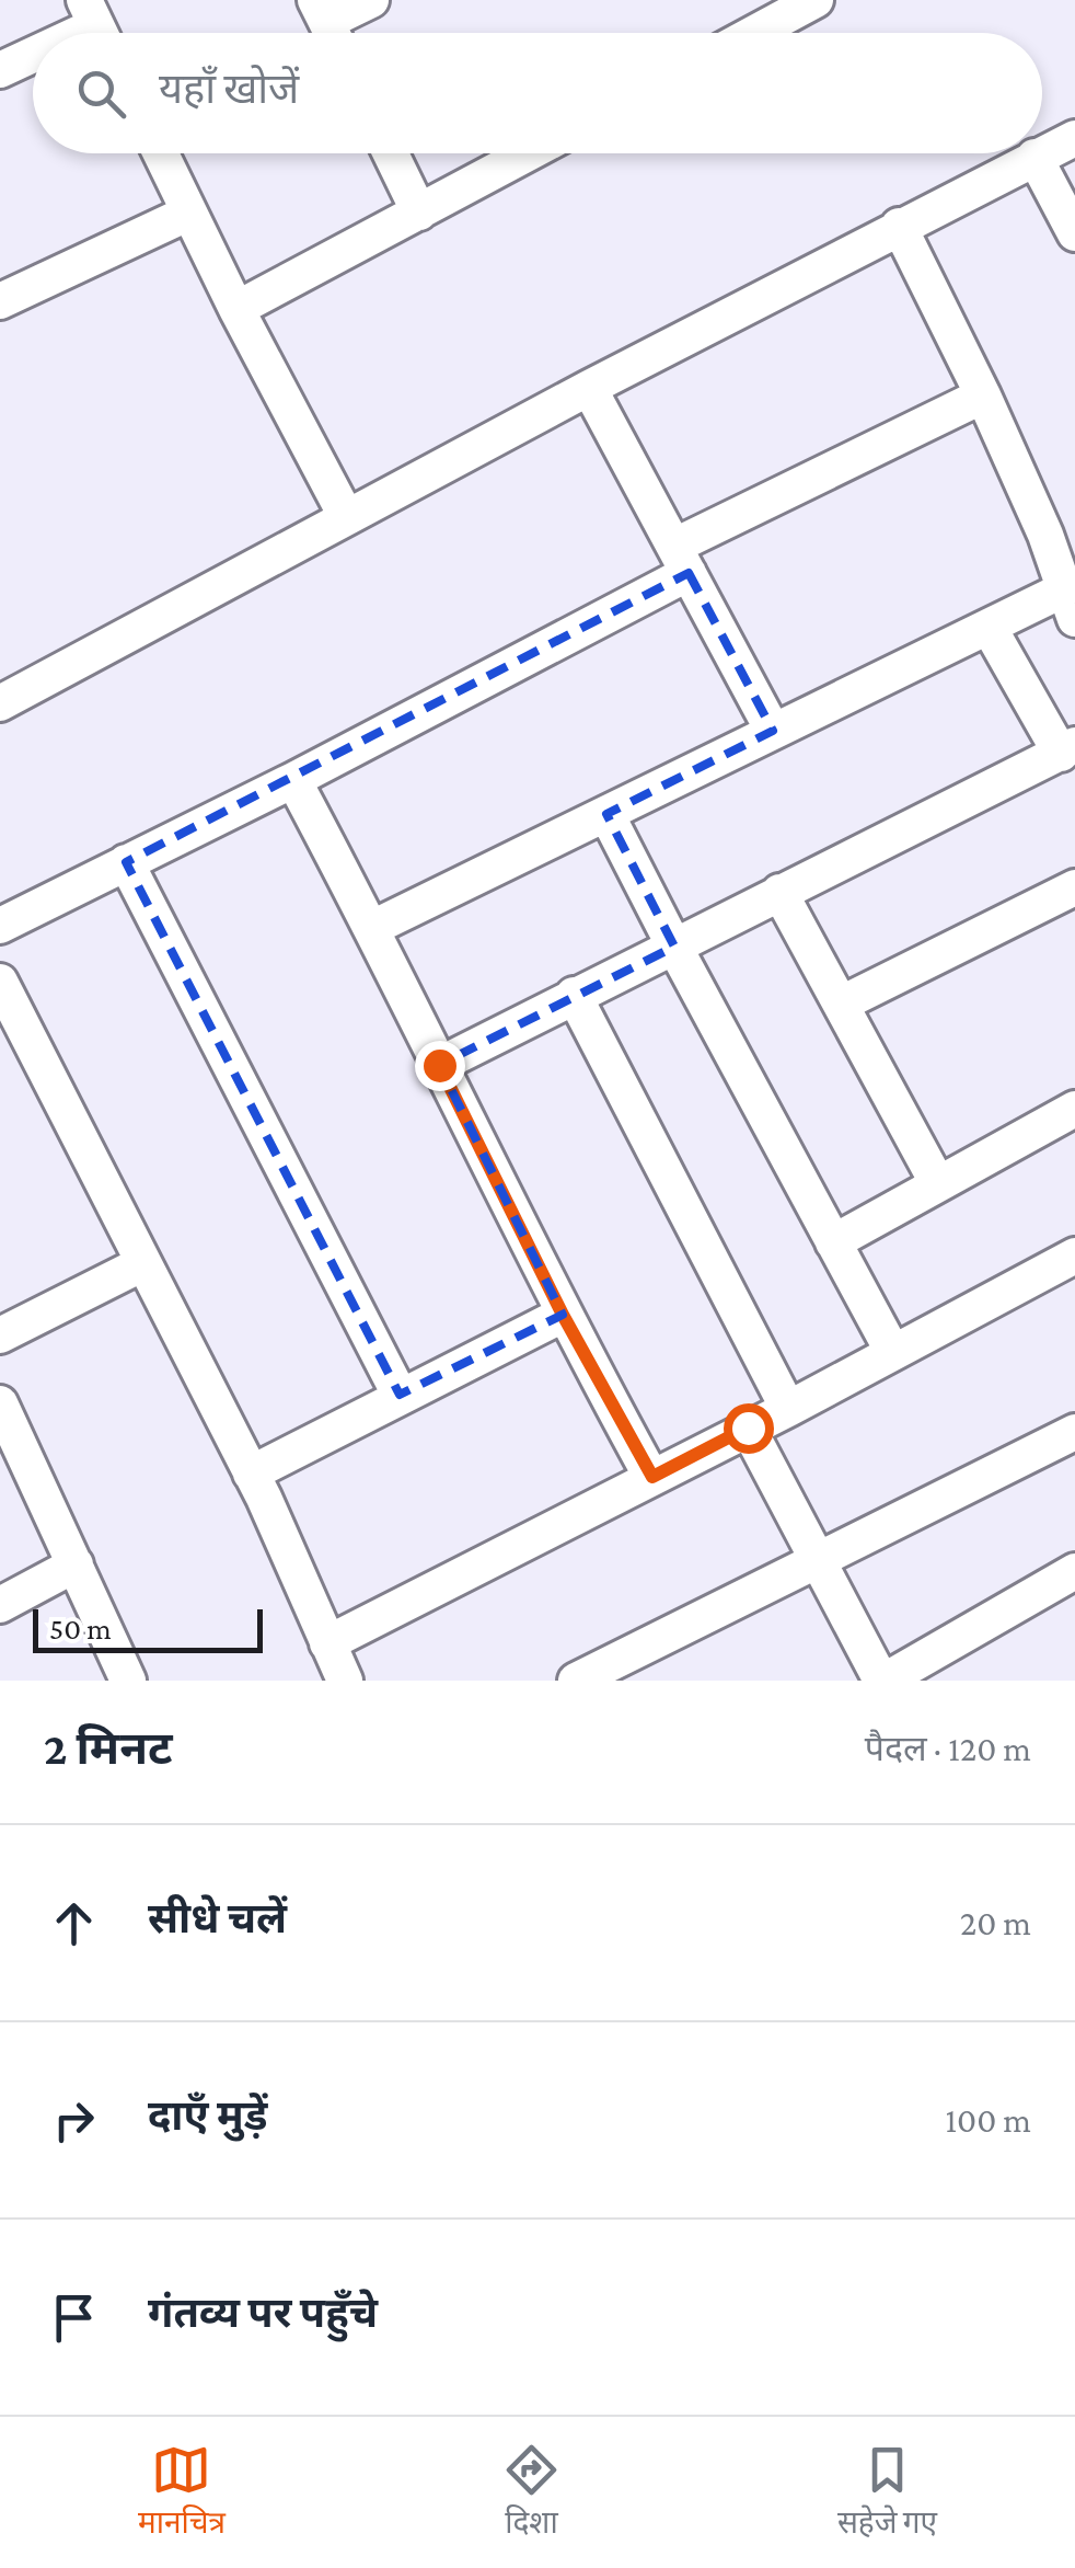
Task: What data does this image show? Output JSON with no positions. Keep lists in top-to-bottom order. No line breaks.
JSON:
{"scale_bar":"50 m","page":{"search":"यहाँ खोजें","scale":"50 m","heading":["2 मिनट","पैदल · 120 m"],"list":[["सीधे चलें","20 m"],["दाएँ मुड़ें","100 m"],"गंतव्य पर पहुँचे"],"nav":["मानचित्र","दिशा","सहेजे गए"]}}
